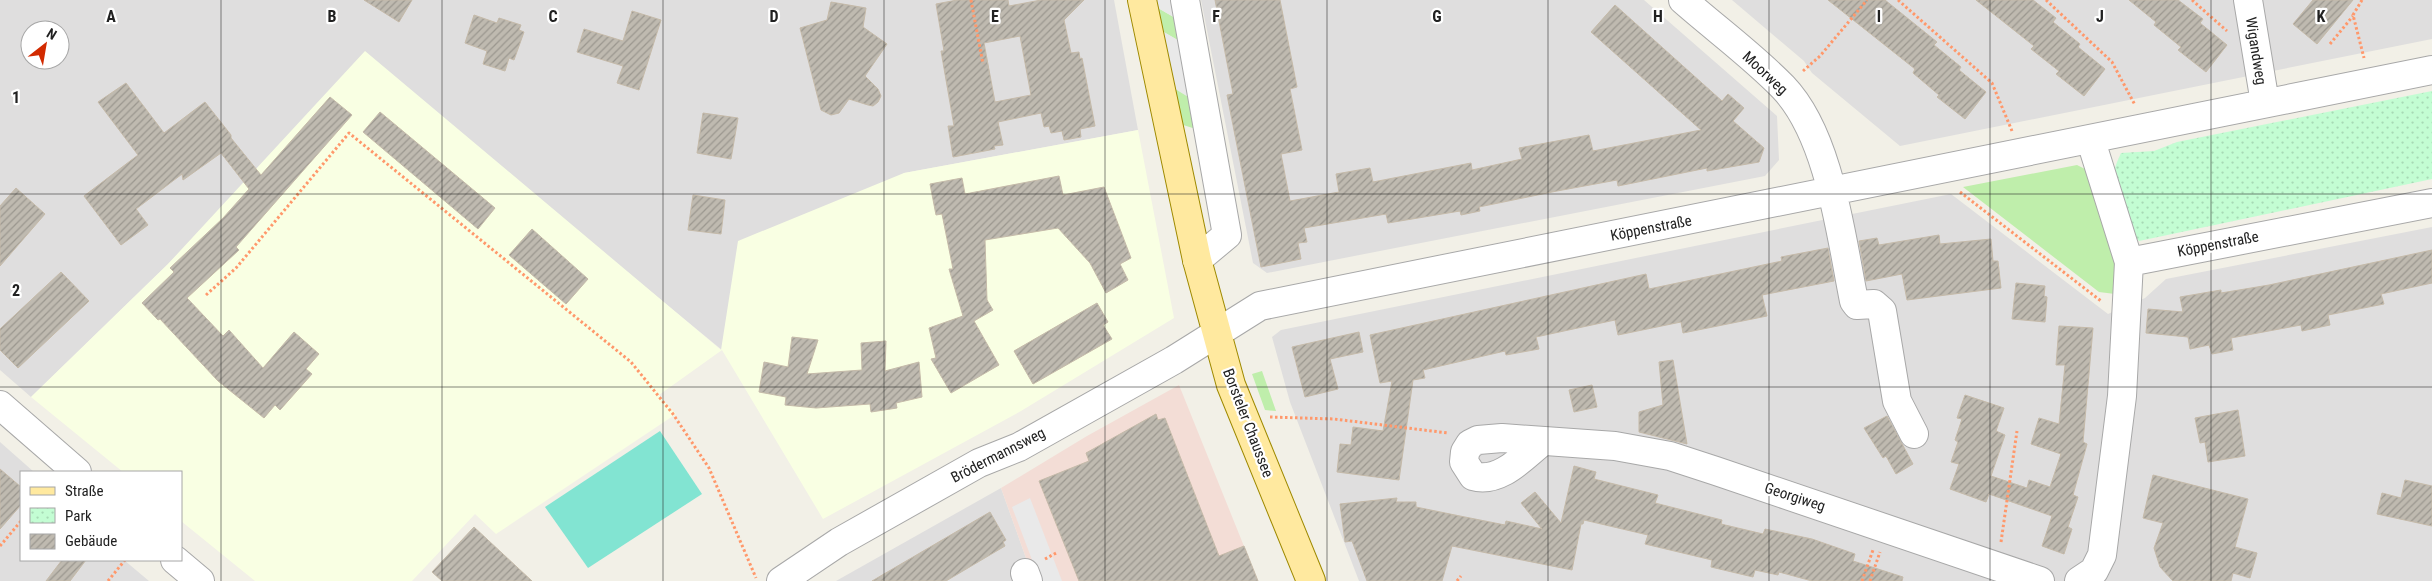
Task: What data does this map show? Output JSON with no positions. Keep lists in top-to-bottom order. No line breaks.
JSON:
{"streets":{"main road":["Borsteler Chaussee"],"street":["Wigandweg","Moorweg","Köppenstraße","Brödermannsweg","Georgiweg"]},"crossings":[["Wigandweg","Köppenstraße"],["Moorweg","Köppenstraße"],["Köppenstraße","Borsteler Chaussee"],["Köppenstraße","Brödermannsweg"],["Borsteler Chaussee","Brödermannsweg"]],"legend":["Straße","Park","Gebäude"],"north":"top right","grid":{"columns":["A","B","C","D","E","F","G","H","I","J","K"],"rows":["1","2"]}}
